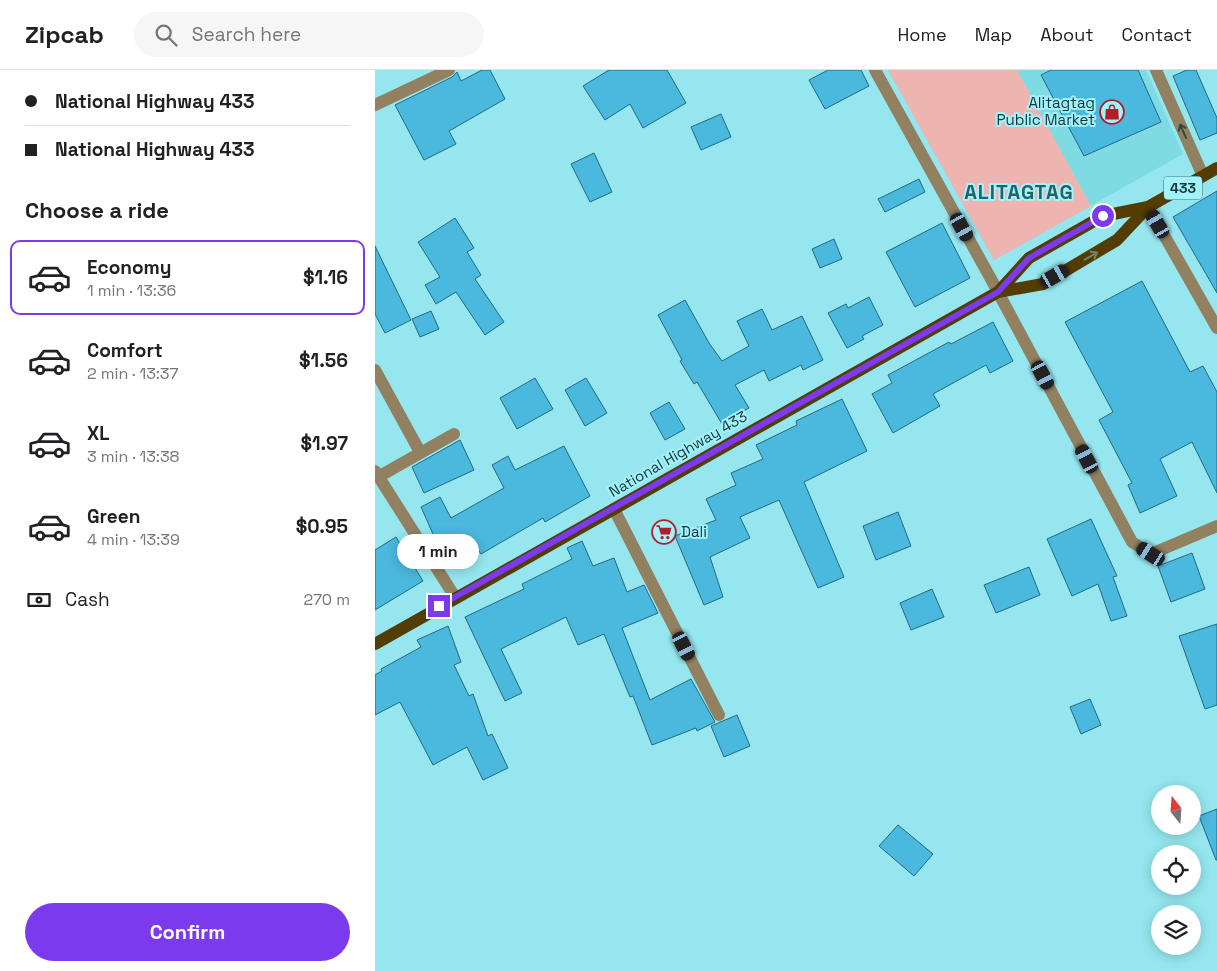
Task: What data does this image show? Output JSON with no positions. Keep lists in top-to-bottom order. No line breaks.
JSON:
{"streets":{"main road":["433","National Highway 433"]},"districts":["ALITAGTAG"],"places":{"shop":["Alitagtag Public Market"],"supermarket":["Dali"]},"north":"top","page":{"header":"Zipcab","search":"Search here","nav":["Home","Map","About","Contact"],"banner":["National Highway 433","National Highway 433"],"heading":"Choose a ride","list":[{"name":"Economy","note":"1 min · 13:36","value":"$1.16"},{"name":"Comfort","note":"2 min · 13:37","value":"$1.56"},{"name":"XL","note":"3 min · 13:38","value":"$1.97"},{"name":"Green","note":"4 min · 13:39","value":"$0.95"}],"bubble":"1 min","pay":["Cash","270 m"],"buttons":"Confirm"}}
